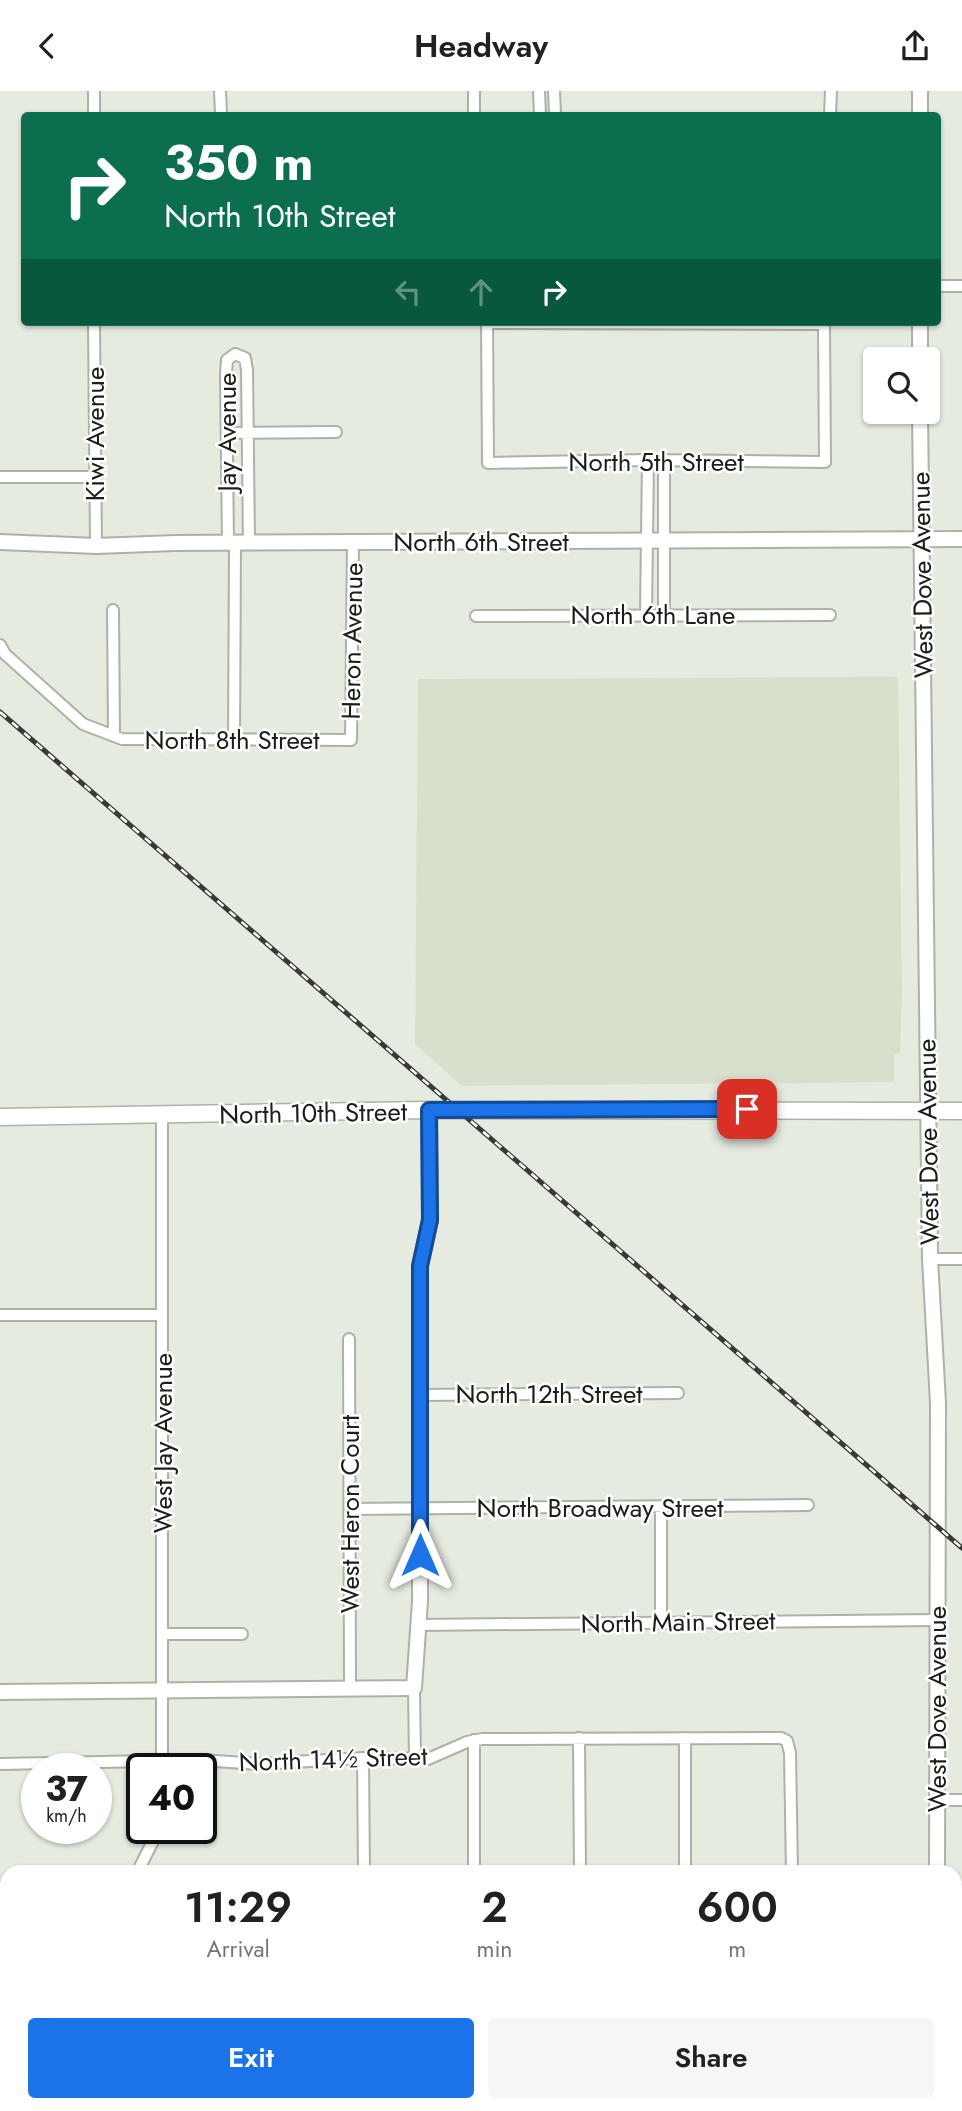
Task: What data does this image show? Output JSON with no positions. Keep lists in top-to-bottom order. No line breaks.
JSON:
{"streets":{"main road":["North 10th Street"],"street":["Jay Avenue","Kiwi Avenue","North 5th Street","North 6th Street","West Dove Avenue","North 6th Lane","Heron Avenue","North 8th Street","North 12th Street","West Jay Avenue","North Broadway Street","West Heron Court","North Main Street","North 14½ Street"]},"crossings":[["Jay Avenue","North 6th Street"],["Jay Avenue","North 8th Street"],["Kiwi Avenue","North 6th Street"],["North 6th Street","West Dove Avenue"],["North 6th Street","Heron Avenue"],["West Dove Avenue","North 10th Street"],["West Dove Avenue","North Main Street"],["Heron Avenue","North 8th Street"],["North 10th Street","West Jay Avenue"],["North Broadway Street","West Heron Court"]],"page":{"header":"Headway","turn":["350 m","North 10th Street"],"speed":"37 km/h","limit":"40","eta":["11:29","Arrival","2","min","600","m"],"buttons":["Exit","Share"]}}
